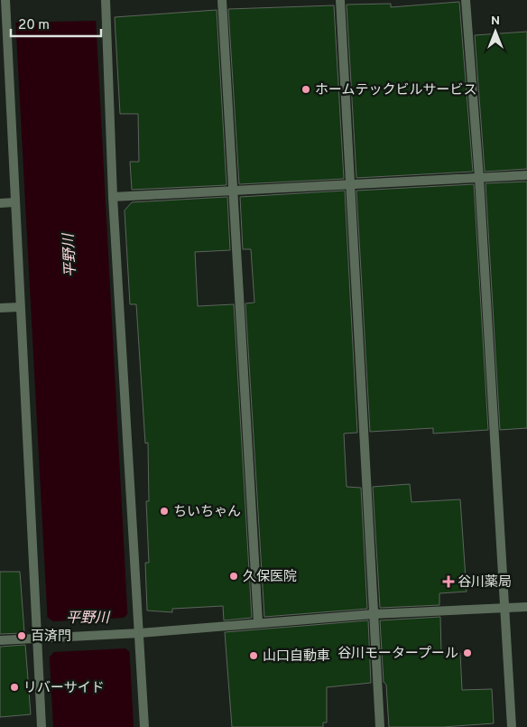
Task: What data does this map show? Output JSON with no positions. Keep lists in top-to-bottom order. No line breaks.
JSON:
{"water":["平野川"],"places":{"other":["ホームテックビルサービス","ちいちゃん","久保医院","百済門","谷川モータープール","山口自動車","リバーサイド"],"health":["谷川薬局"]},"scale_bar":"20 m","north":"top"}
